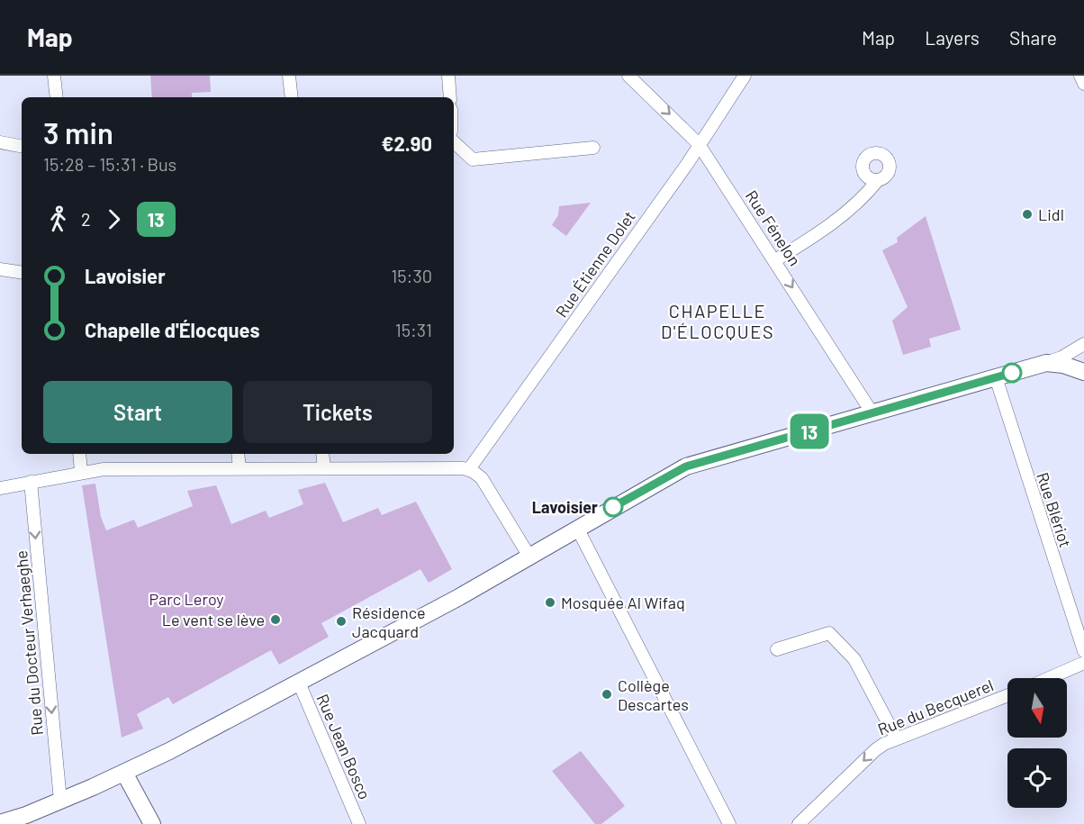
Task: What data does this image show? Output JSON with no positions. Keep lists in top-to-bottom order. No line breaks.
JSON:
{"streets":{"street":["Rue Fénelon","Rue Étienne Dolet","Rue Blériot","Rue du Docteur Verhaeghe","Rue du Becquerel","Rue Jean Bosco"]},"crossings":[["Rue Fénelon","Rue Étienne Dolet"]],"one_way":["Rue Fénelon","Rue du Docteur Verhaeghe","Rue du Becquerel"],"districts":["CHAPELLE D'ÉLOCQUES"],"parks":["Parc Leroy"],"places":["Lidl","Lavoisier","Mosquée Al Wifaq","Le vent se lève","Résidence Jacquard","Collège Descartes"],"lines":["bus line 13"],"north":"bottom","page":{"header":"Map","nav":["Map","Layers","Share"],"on_map":"13","heading":["3 min","15:28 – 15:31 · Bus","€2.90"],"legs":["2","13"],"list":[{"name":"Lavoisier","value":"15:30"},{"name":"Chapelle d'Élocques","value":"15:31"}],"buttons":["Start","Tickets"]}}
